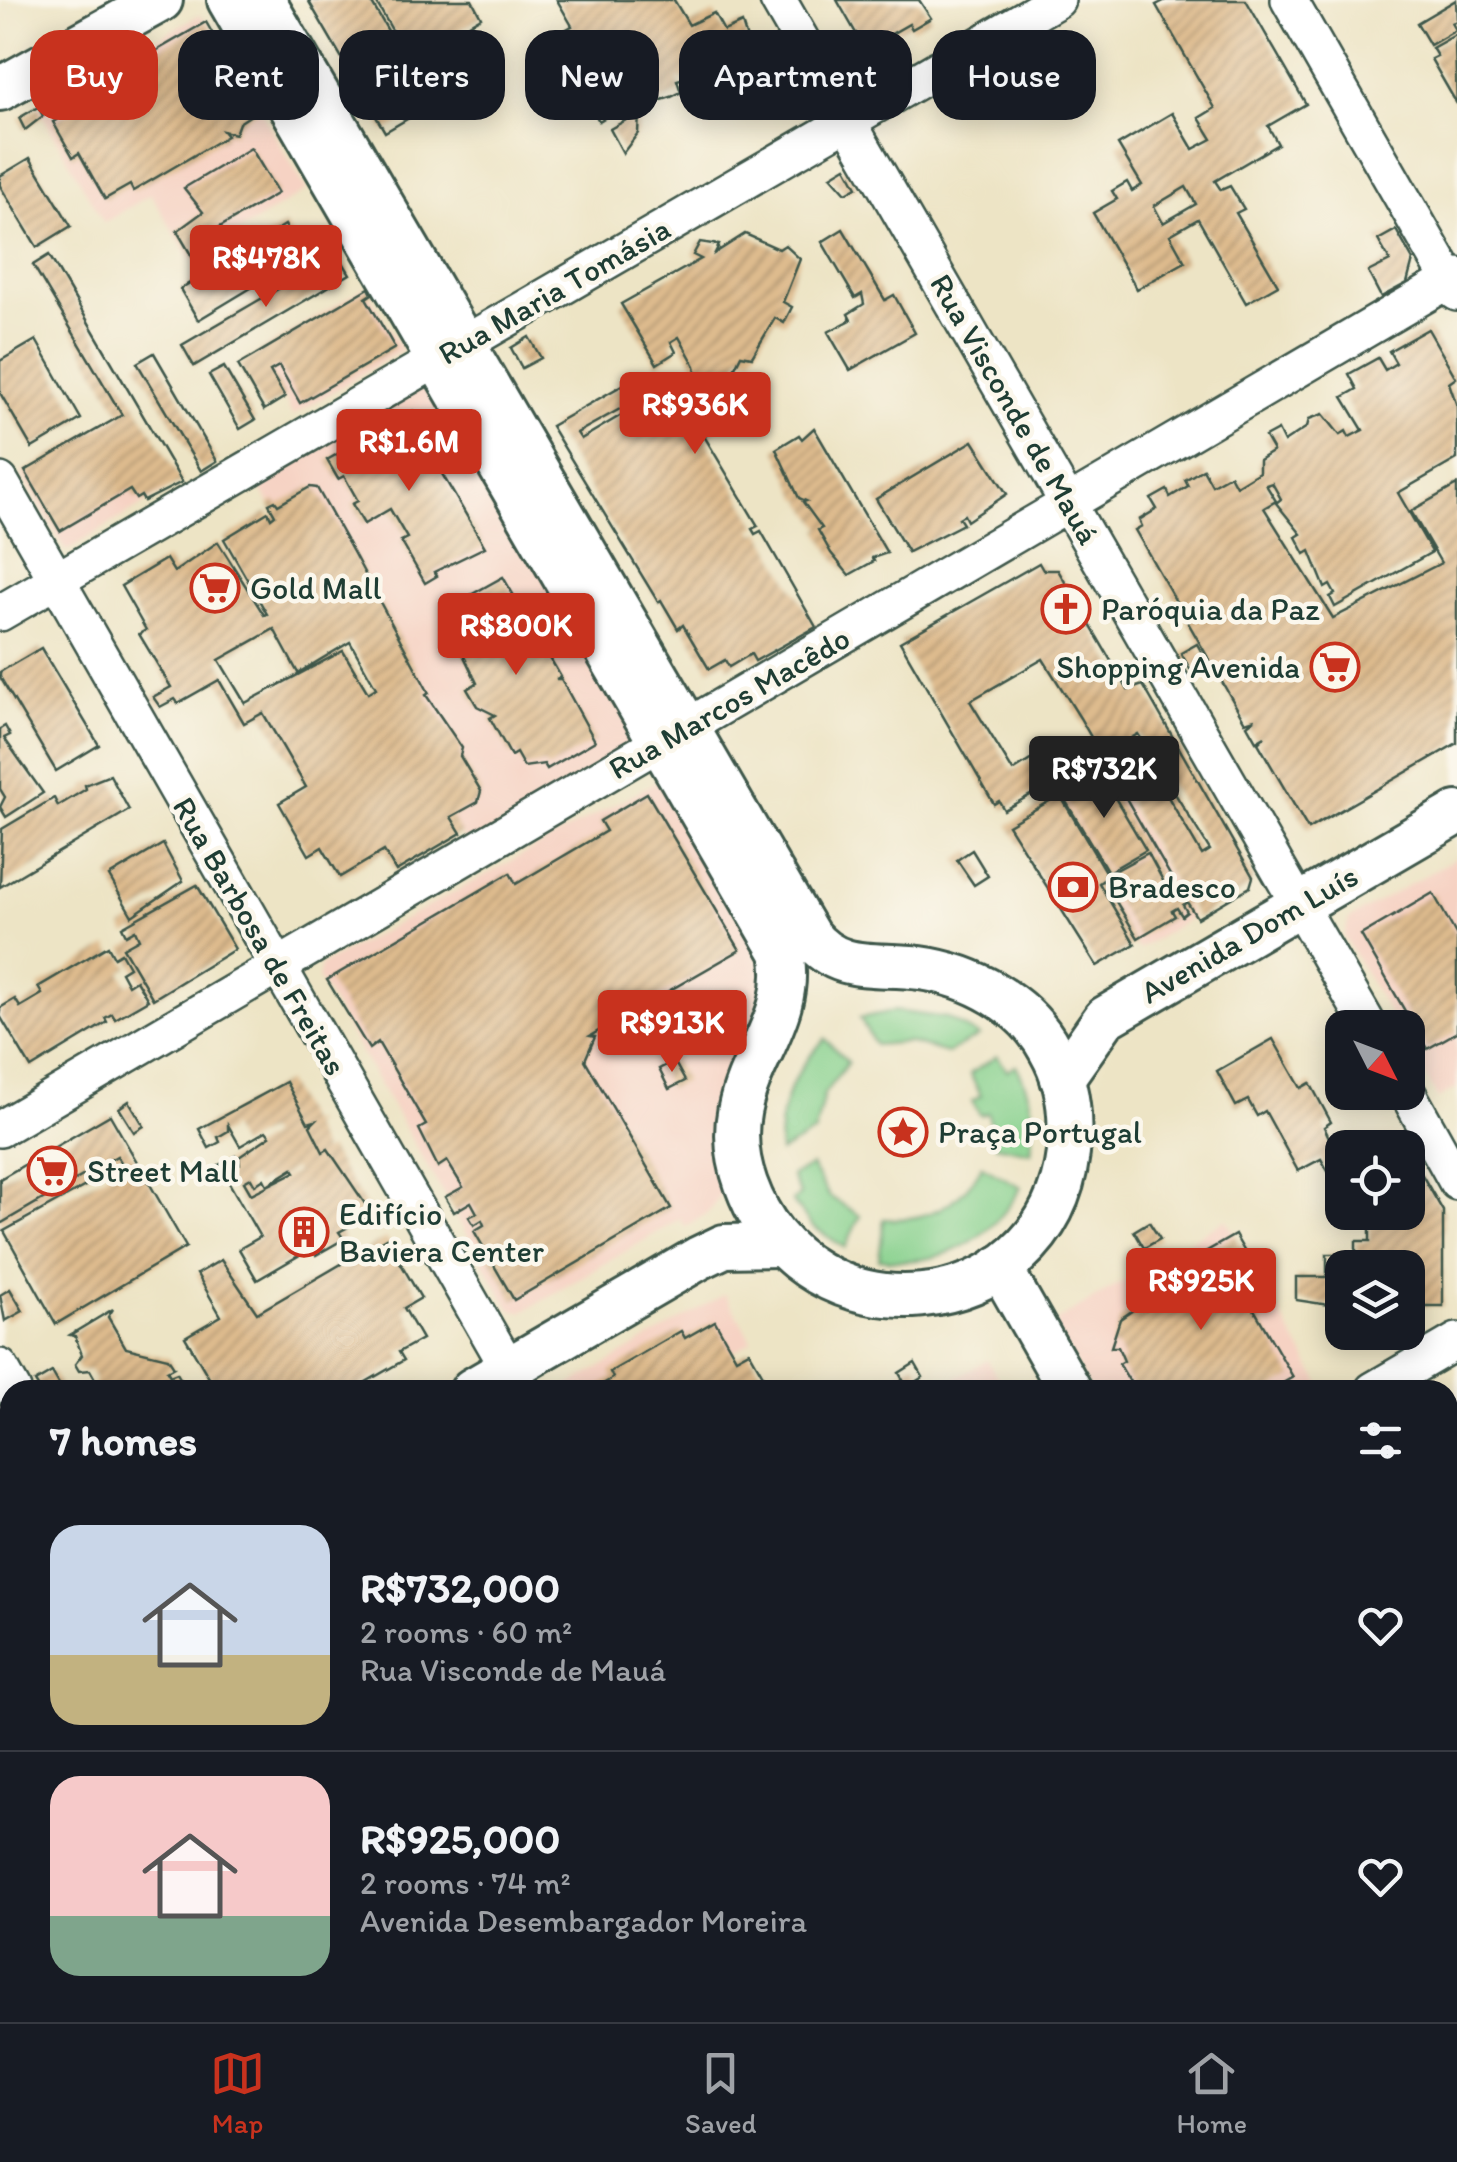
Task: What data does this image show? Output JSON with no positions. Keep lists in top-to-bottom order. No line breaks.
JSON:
{"streets":{"main road":["Avenida Dom Luís"],"street":["Rua Maria Tomásia","Rua Visconde de Mauá","Rua Marcos Macêdo","Rua Barbosa de Freitas"]},"crossings":[["Rua Maria Tomásia","Rua Visconde de Mauá"],["Rua Maria Tomásia","Rua Barbosa de Freitas"],["Rua Visconde de Mauá","Rua Marcos Macêdo"],["Rua Visconde de Mauá","Avenida Dom Luís"],["Rua Marcos Macêdo","Rua Barbosa de Freitas"]],"places":{"supermarket":["Gold Mall","Shopping Avenida","Street Mall"],"church":["Paróquia da Paz"],"bank":["Bradesco"],"place":["Praça Portugal"],"building":["Edifício Baviera Center"]},"north":"bottom right","page":{"chip":["Buy","Rent","Filters","New","Apartment","House"],"price":["R$478K","R$936K","R$1.6M","R$800K","R$732K","R$913K","R$925K"],"heading":"7 homes","list":[{"name":"R$732,000","note":"2 rooms · 60 m² · Rua Visconde de Mauá"},{"name":"R$925,000","note":"2 rooms · 74 m² · Avenida Desembargador Moreira"}],"tabs":["Map","Saved","Home"]}}
